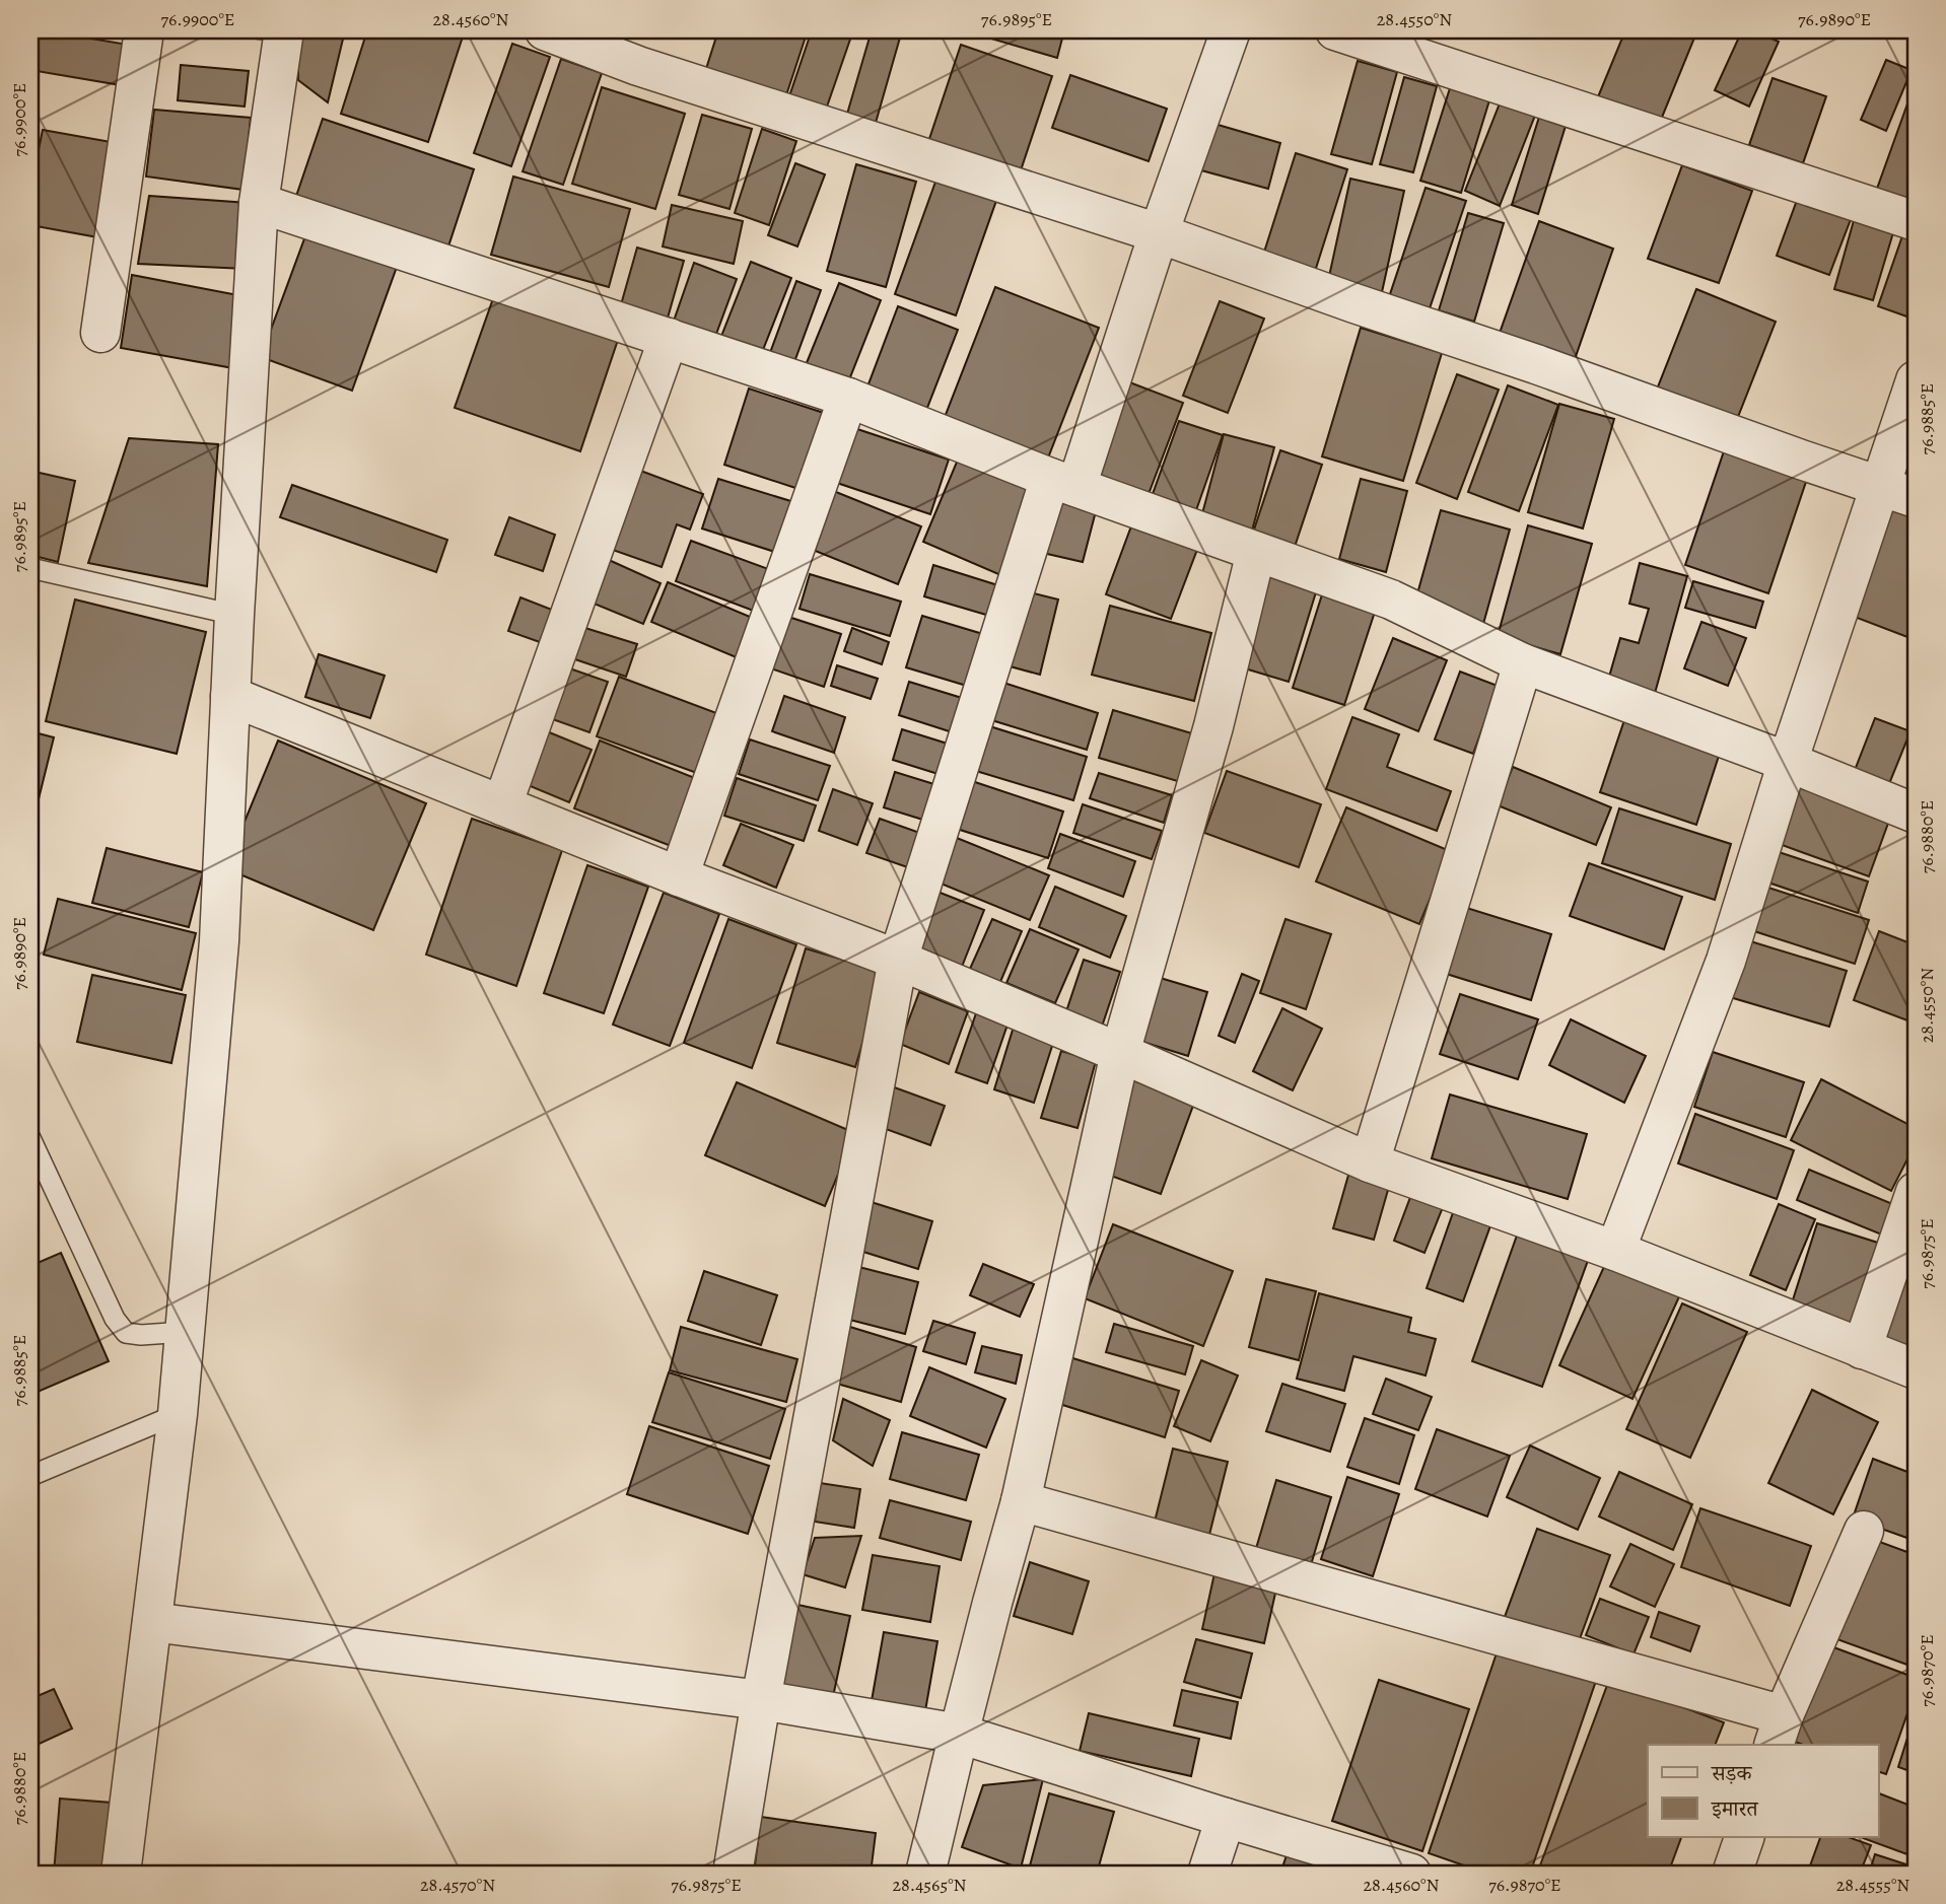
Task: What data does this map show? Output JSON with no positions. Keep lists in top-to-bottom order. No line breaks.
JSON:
{"legend":["सड़क","इमारत"],"coordinates":["76.9900°E","28.4560°N","76.9895°E","28.4550°N","76.9890°E","76.9885°E","76.9880°E","76.9875°E","76.9870°E","28.4570°N","28.4565°N","28.4555°N"]}
